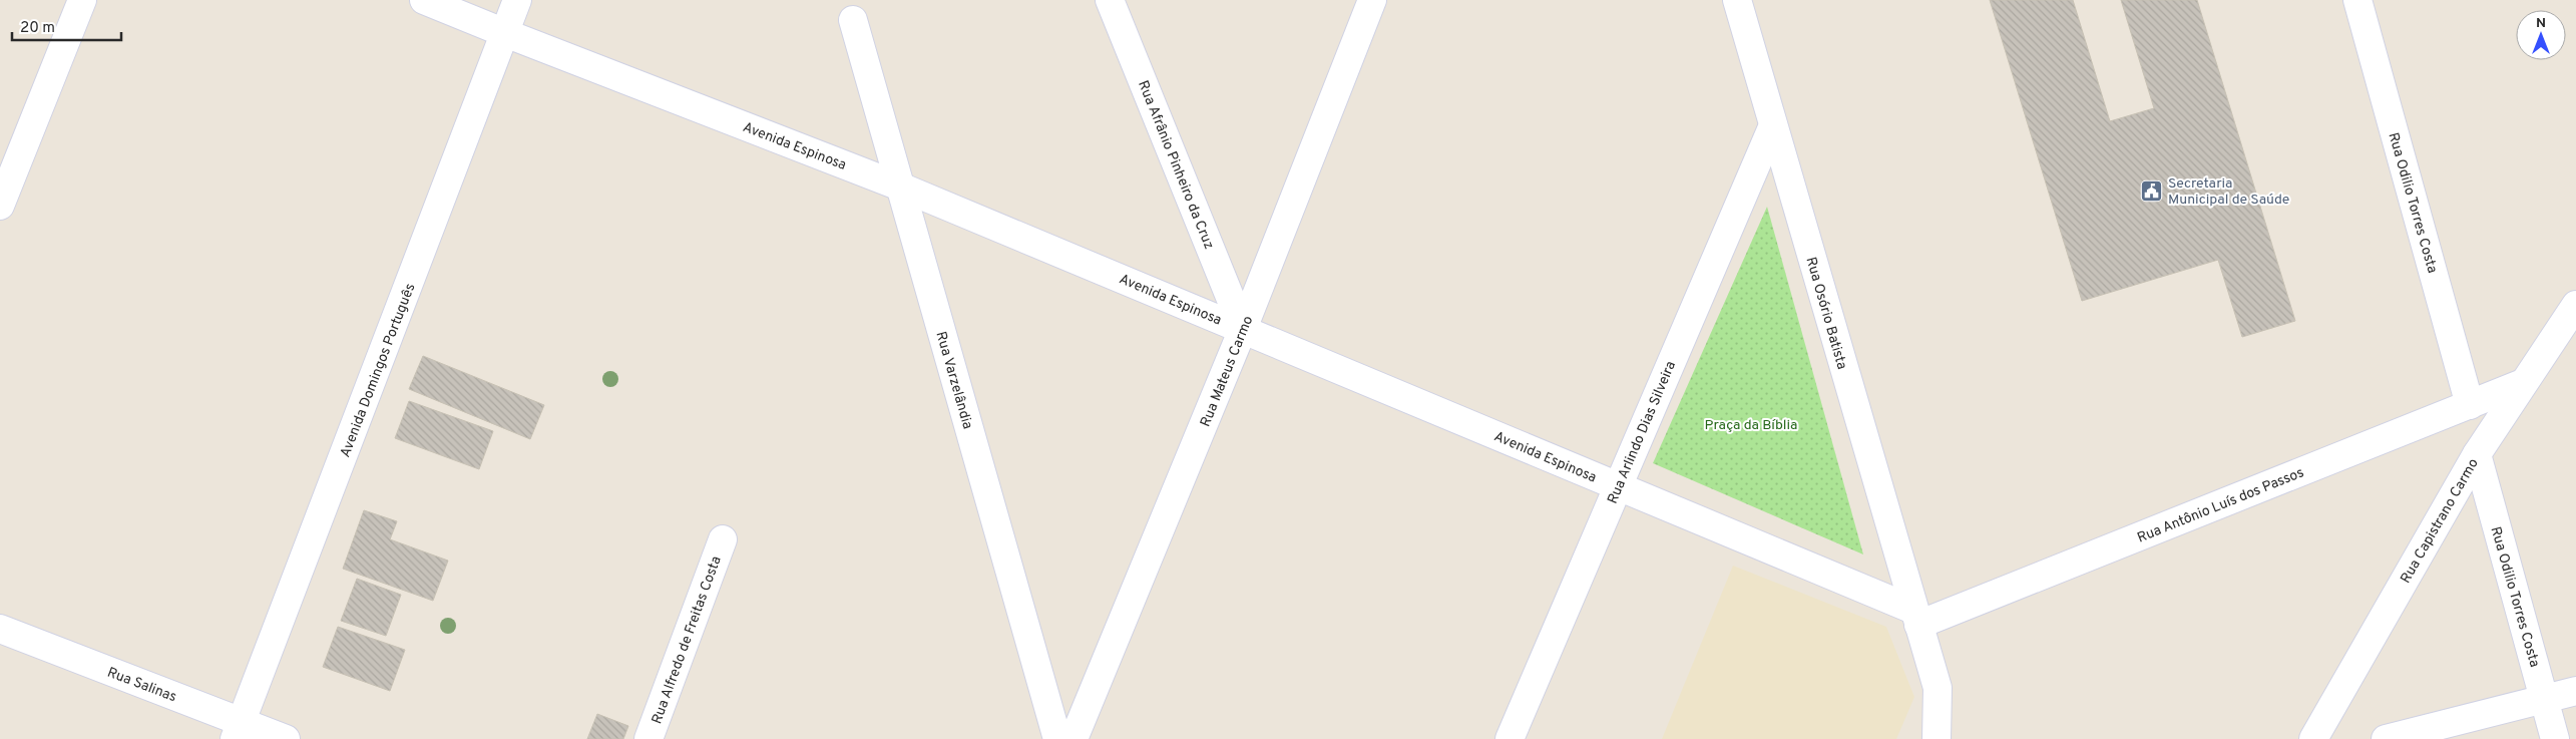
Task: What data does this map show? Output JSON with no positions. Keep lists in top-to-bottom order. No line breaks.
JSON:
{"streets":{"street":["Avenida Espinosa","Rua Afrânio Pinheiro da Cruz","Rua Odilio Torres Costa","Rua Osório Batista","Avenida Domingos Português","Rua Mateus Carmo","Rua Varzelândia","Rua Arlindo Dias Silveira","Rua Antônio Luís dos Passos","Rua Capistrano Carmo","Rua Alfredo de Freitas Costa","Rua Salinas"]},"crossings":[["Avenida Espinosa","Rua Afrânio Pinheiro da Cruz"],["Avenida Espinosa","Rua Osório Batista"],["Avenida Espinosa","Avenida Domingos Português"],["Avenida Espinosa","Rua Mateus Carmo"],["Avenida Espinosa","Rua Varzelândia"],["Avenida Espinosa","Rua Arlindo Dias Silveira"],["Avenida Espinosa","Rua Antônio Luís dos Passos"],["Rua Afrânio Pinheiro da Cruz","Rua Mateus Carmo"],["Rua Odilio Torres Costa","Rua Antônio Luís dos Passos"],["Rua Odilio Torres Costa","Rua Capistrano Carmo"],["Rua Osório Batista","Rua Arlindo Dias Silveira"],["Rua Osório Batista","Rua Antônio Luís dos Passos"],["Avenida Domingos Português","Rua Salinas"],["Rua Antônio Luís dos Passos","Rua Capistrano Carmo"]],"parks":["Praça da Bíblia"],"places":{"public building":["Secretaria Municipal de Saúde"]},"scale_bar":"20 m","north":"top"}
